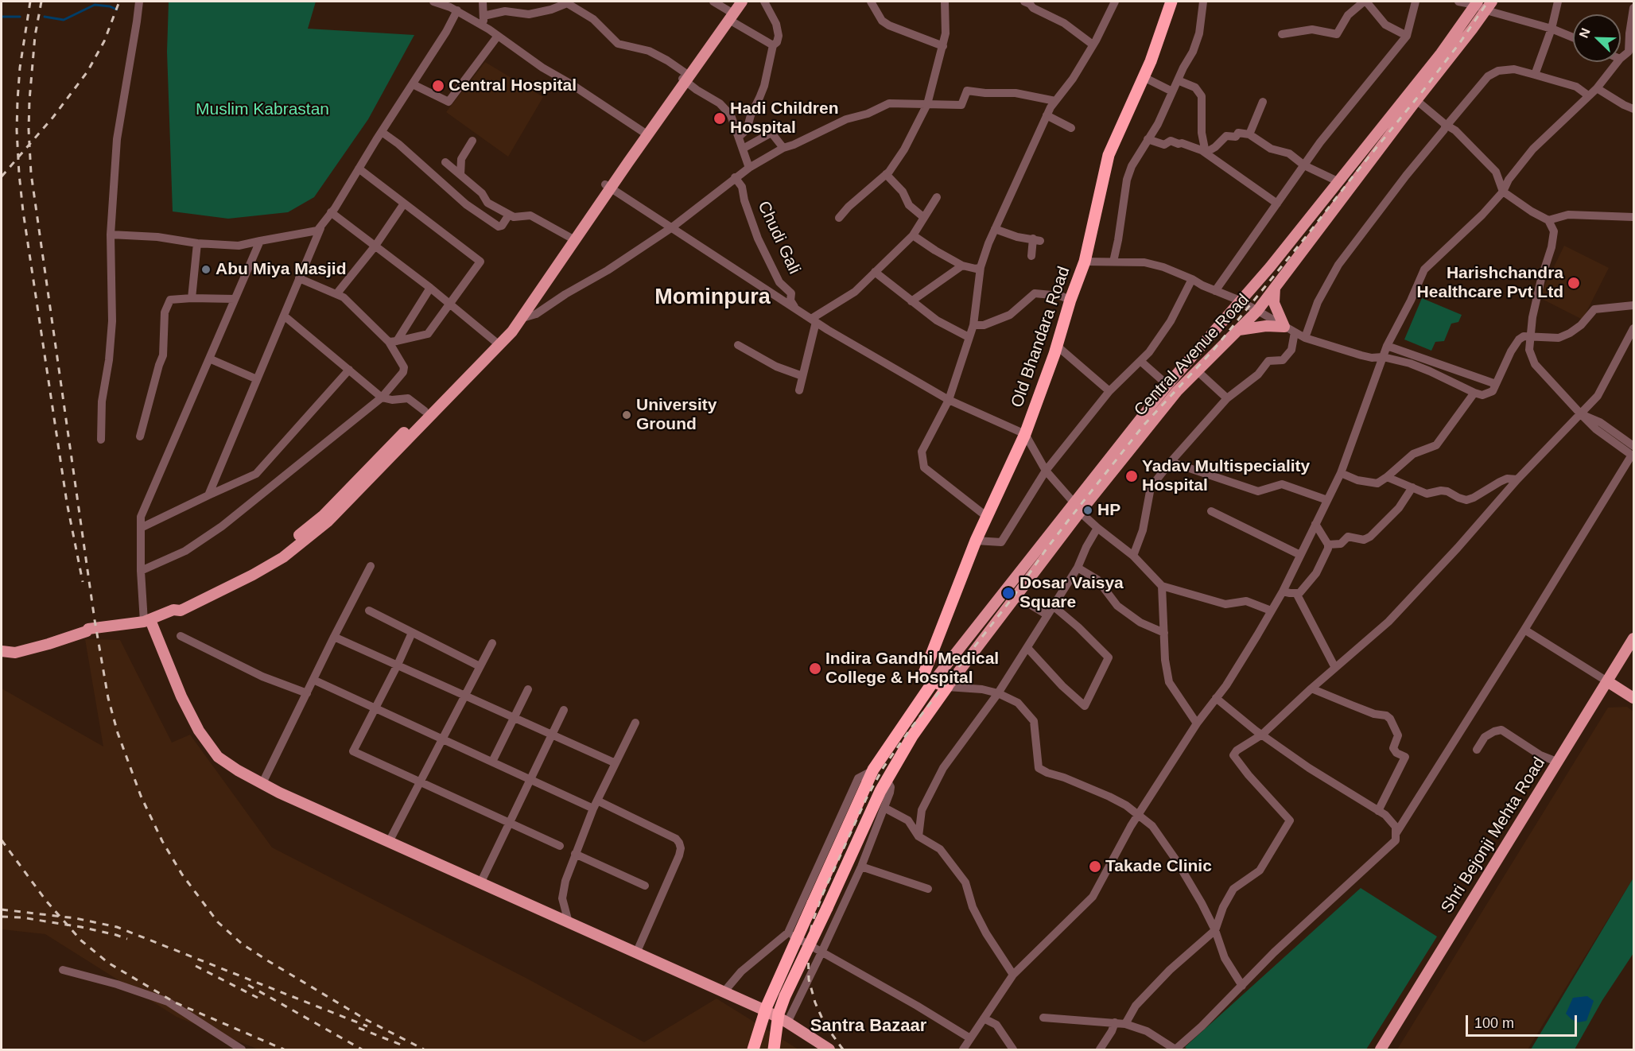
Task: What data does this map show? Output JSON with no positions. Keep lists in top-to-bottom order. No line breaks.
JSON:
{"streets":{"highway":["Old Bhandara Road","Central Avenue Road"],"main road":["Shri Bejonji Mehta Road"],"street":["Chudi Gali"]},"crossings":[["Old Bhandara Road","Central Avenue Road"]],"districts":["Mominpura","Santra Bazaar"],"parks":["Muslim Kabrastan"],"places":["Central Hospital","Hadi Children Hospital","Abu Miya Masjid","Harishchandra Healthcare Pvt Ltd","University Ground","Yadav Multispeciality Hospital","HP","Dosar Vaisya Square","Indira Gandhi Medical College & Hospital","Takade Clinic"],"scale_bar":"100 m","north":"top left"}
